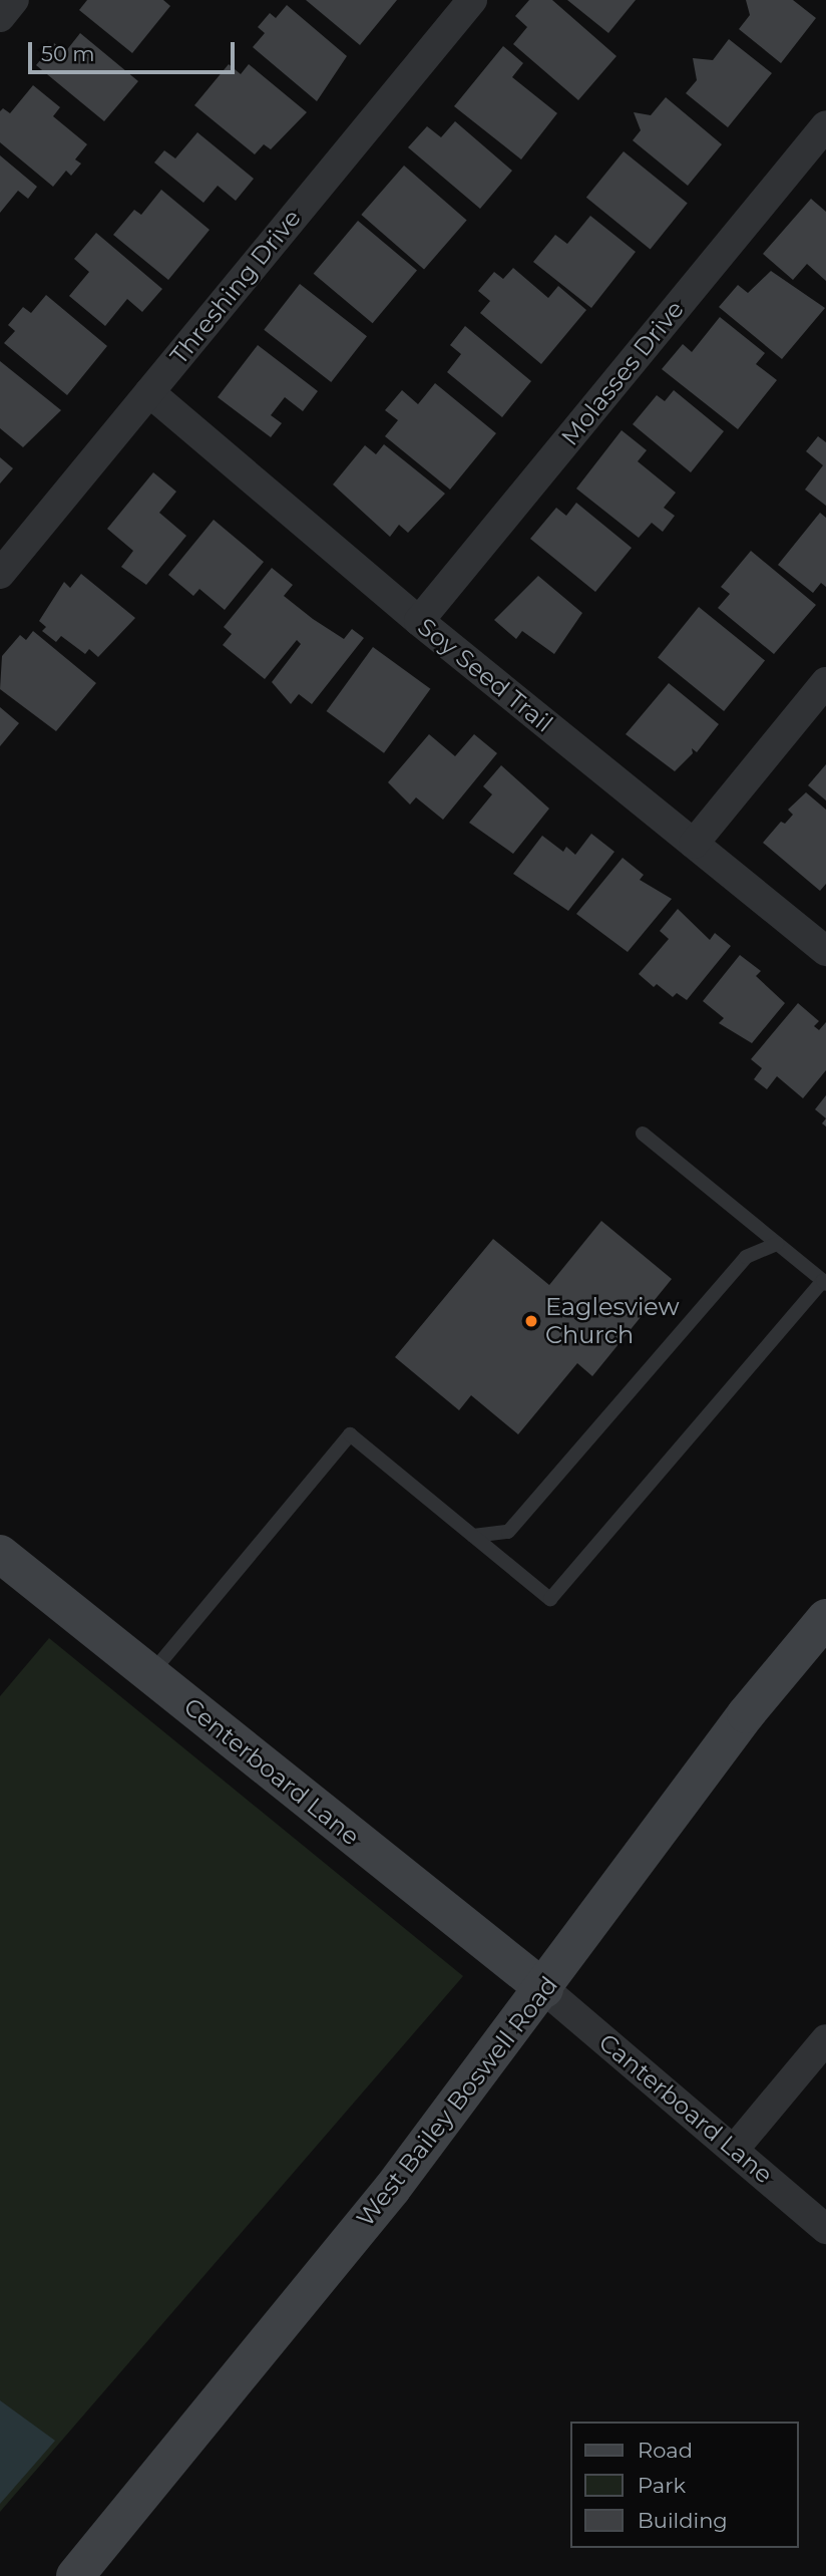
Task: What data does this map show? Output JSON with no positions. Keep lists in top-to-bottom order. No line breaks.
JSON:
{"streets":{"main road":["Centerboard Lane","West Bailey Boswell Road"],"street":["Threshing Drive","Molasses Drive","Soy Seed Trail","Canterboard Lane"]},"crossings":[["Threshing Drive","Soy Seed Trail"],["Molasses Drive","Soy Seed Trail"],["Centerboard Lane","West Bailey Boswell Road"],["Centerboard Lane","Canterboard Lane"],["West Bailey Boswell Road","Canterboard Lane"]],"places":["Eaglesview Church"],"legend":["Road","Park","Building"],"scale_bar":"50 m"}
